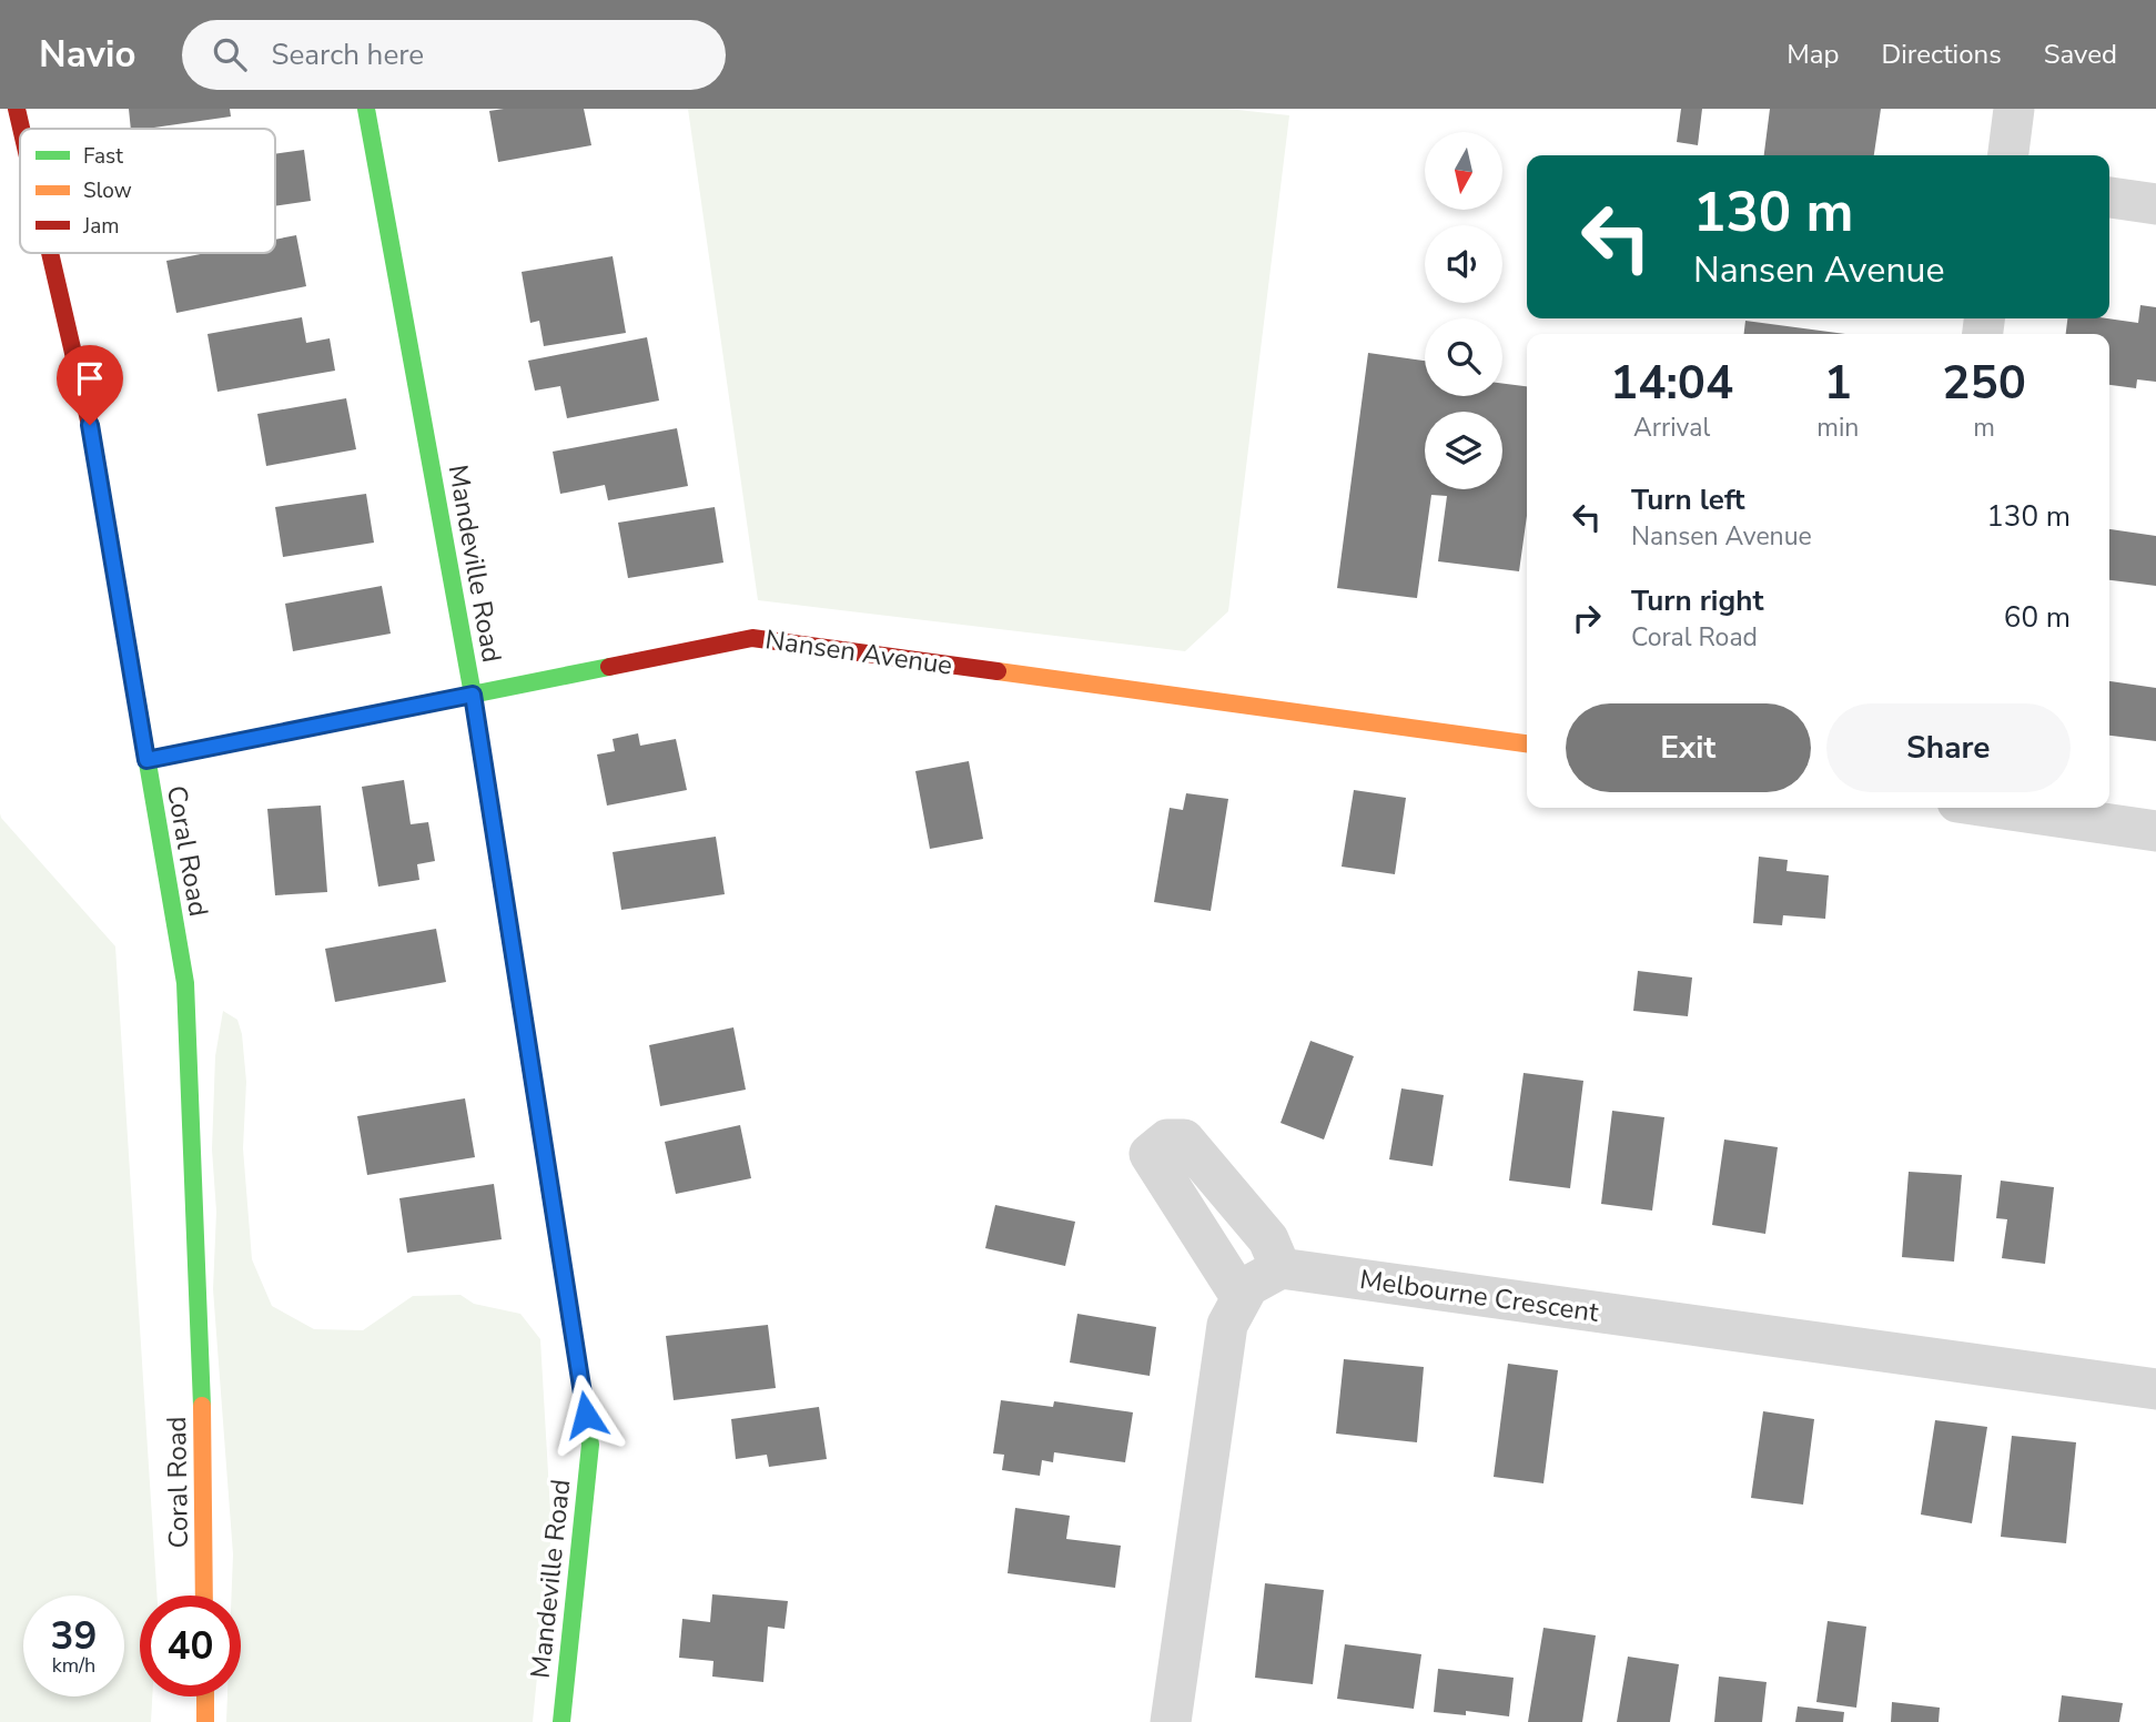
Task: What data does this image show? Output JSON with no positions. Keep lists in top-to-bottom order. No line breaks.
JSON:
{"streets":{"street":["Mandeville Road","Nansen Avenue","Coral Road","Melbourne Crescent"]},"crossings":[["Mandeville Road","Nansen Avenue"],["Nansen Avenue","Coral Road"]],"legend":["Fast","Slow","Jam"],"north":"bottom","page":{"header":"Navio","search":"Search here","nav":["Map","Directions","Saved"],"turn":["130 m","Nansen Avenue"],"eta":["14:04","Arrival","1","min","250","m"],"list":[{"name":"Turn left","note":"Nansen Avenue","value":"130 m"},{"name":"Turn right","note":"Coral Road","value":"60 m"}],"buttons":["Exit","Share"],"speed":"39 km/h","limit":"40"}}
